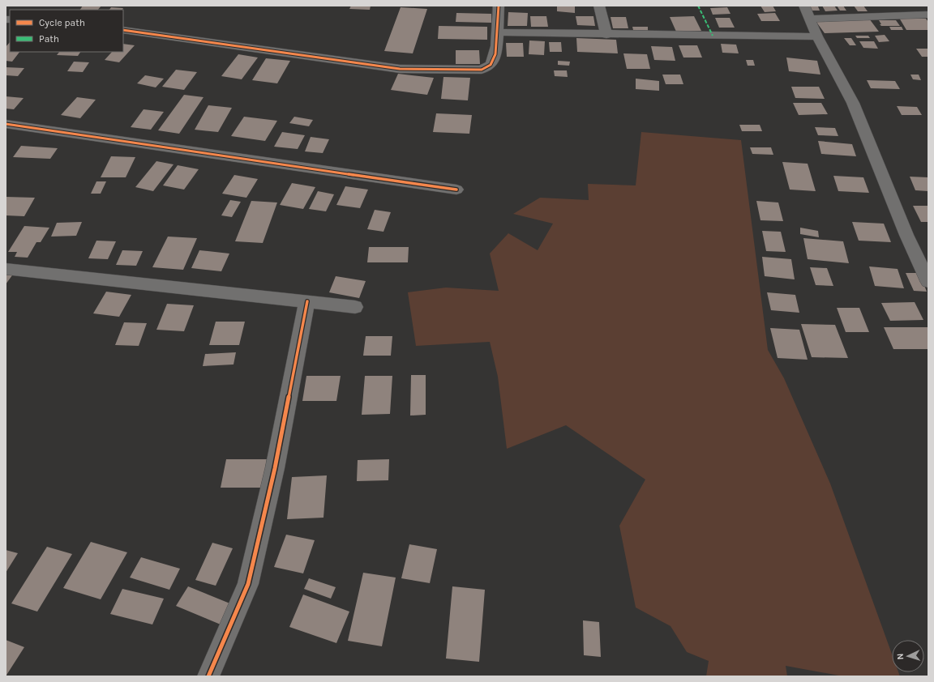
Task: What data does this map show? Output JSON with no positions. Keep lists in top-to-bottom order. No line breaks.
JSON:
{"legend":["Cycle path","Path"],"north":"left"}
